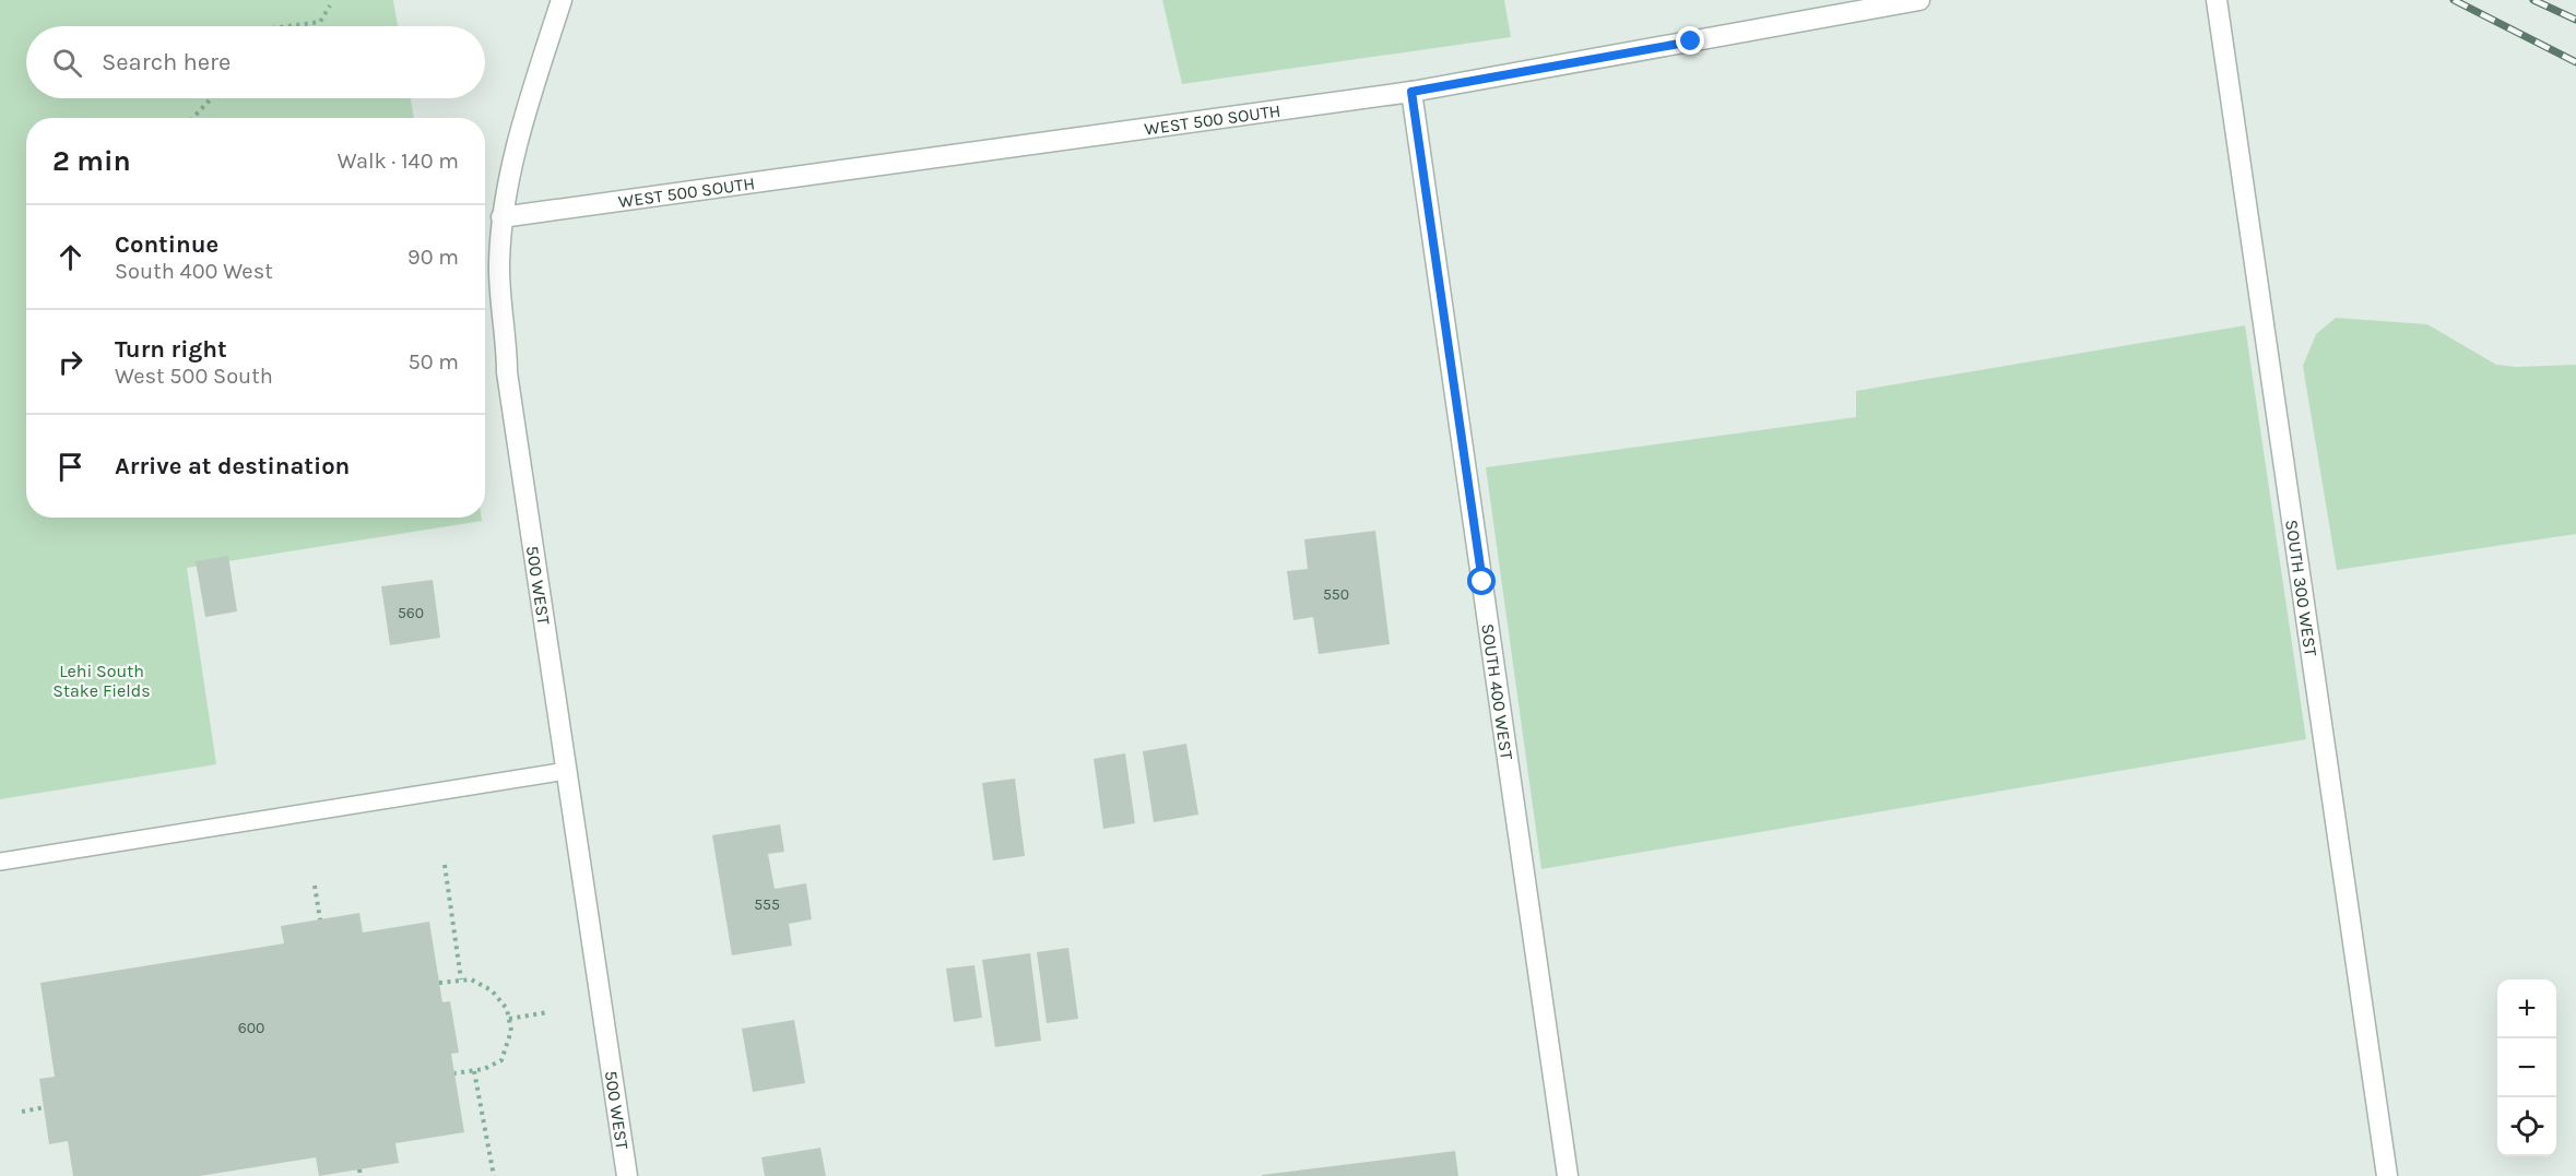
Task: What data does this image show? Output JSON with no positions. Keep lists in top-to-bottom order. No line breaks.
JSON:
{"streets":{"street":["WEST 500 SOUTH","500 WEST","SOUTH 300 WEST","SOUTH 400 WEST"]},"crossings":[["WEST 500 SOUTH","500 WEST"],["WEST 500 SOUTH","SOUTH 400 WEST"]],"parks":["Lehi South Stake Fields"],"house_numbers":["550","560","555","600"],"page":{"search":"Search here","heading":["2 min","Walk · 140 m"],"list":[["Continue","South 400 West","90 m"],["Turn right","West 500 South","50 m"],"Arrive at destination"],"map_buttons":["+","−"]}}
